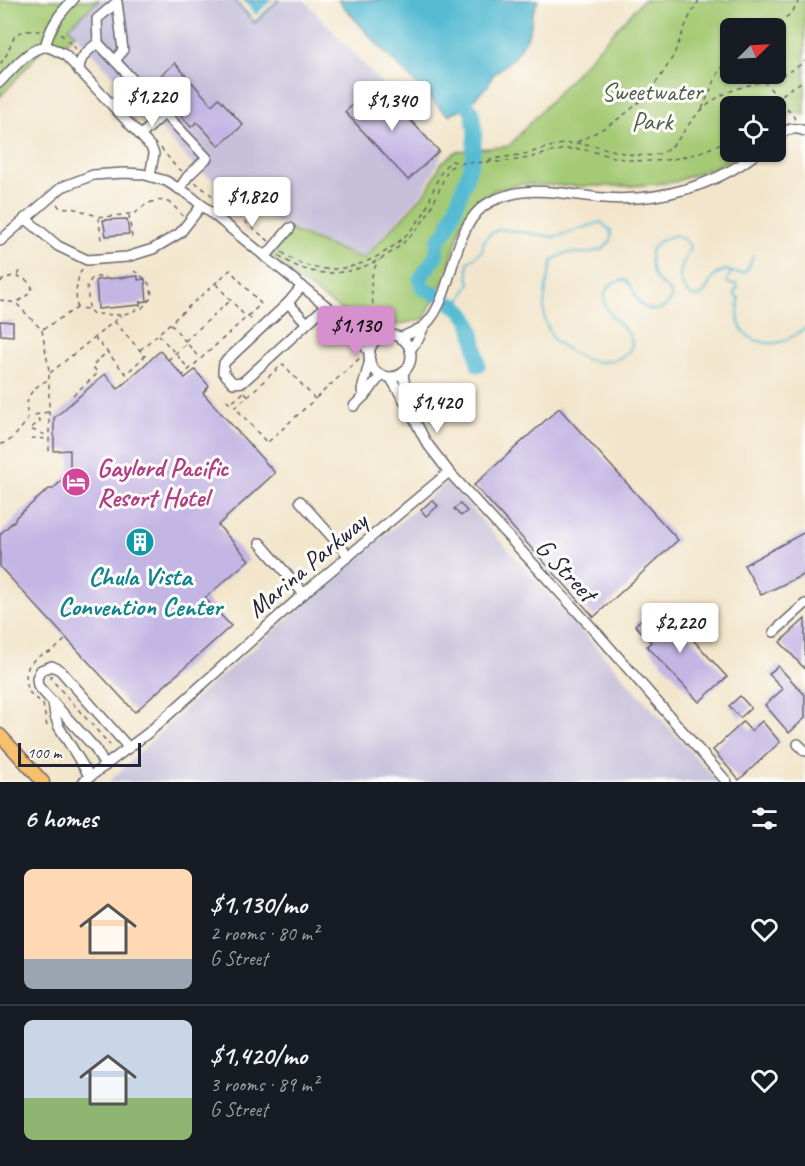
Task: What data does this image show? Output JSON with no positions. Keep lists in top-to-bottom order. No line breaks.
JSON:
{"streets":{"street":["Marina Parkway","G Street"]},"crossings":[["Marina Parkway","G Street"]],"parks":["Sweetwater Park"],"places":{"hotel":["Gaylord Pacific Resort Hotel"],"building":["Chula Vista Convention Center"]},"scale_bar":"100 m","north":"top right","page":{"price":["$1,220","$1,340","$1,820","$1,130","$1,420","$2,220"],"scale":"100 m","heading":"6 homes","list":[{"name":"$1,130/mo","note":"2 rooms · 80 m² · G Street"},{"name":"$1,420/mo","note":"3 rooms · 89 m² · G Street"}]}}
